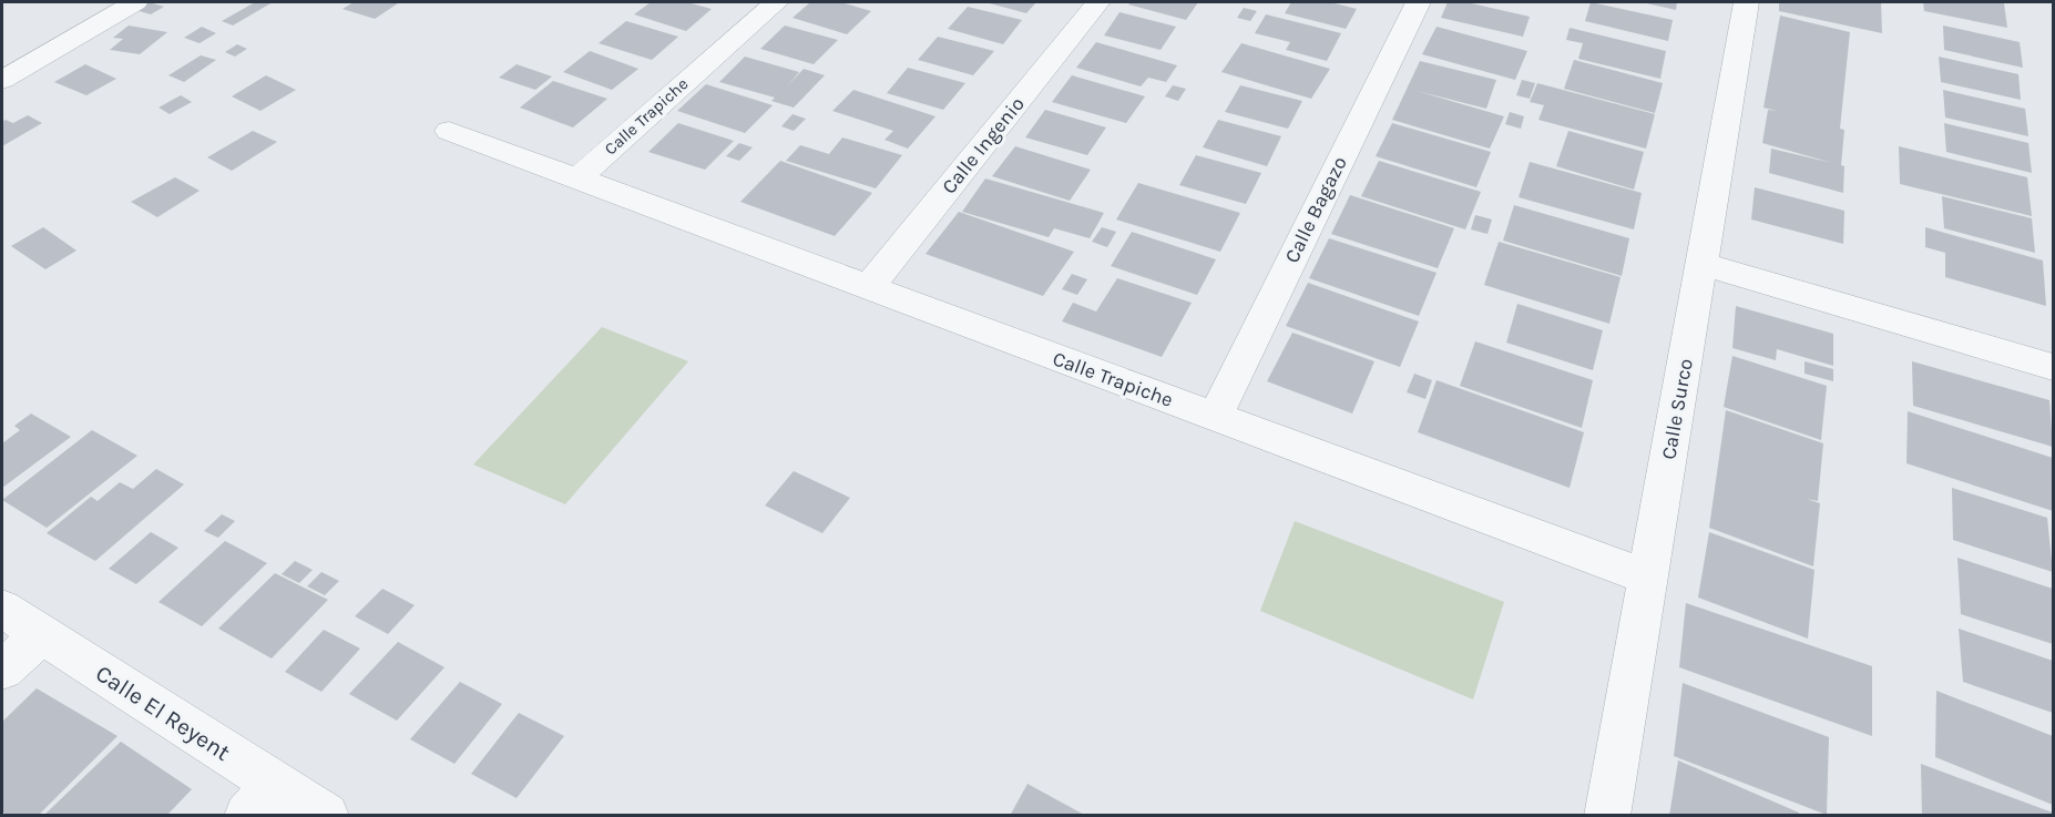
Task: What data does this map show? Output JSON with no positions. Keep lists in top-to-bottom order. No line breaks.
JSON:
{"streets":{"street":["Calle Trapiche","Calle Ingenio","Calle Bagazo","Calle Surco","Calle El Reyent"]},"crossings":[["Calle Trapiche","Calle Ingenio"],["Calle Trapiche","Calle Bagazo"],["Calle Trapiche","Calle Surco"]]}
